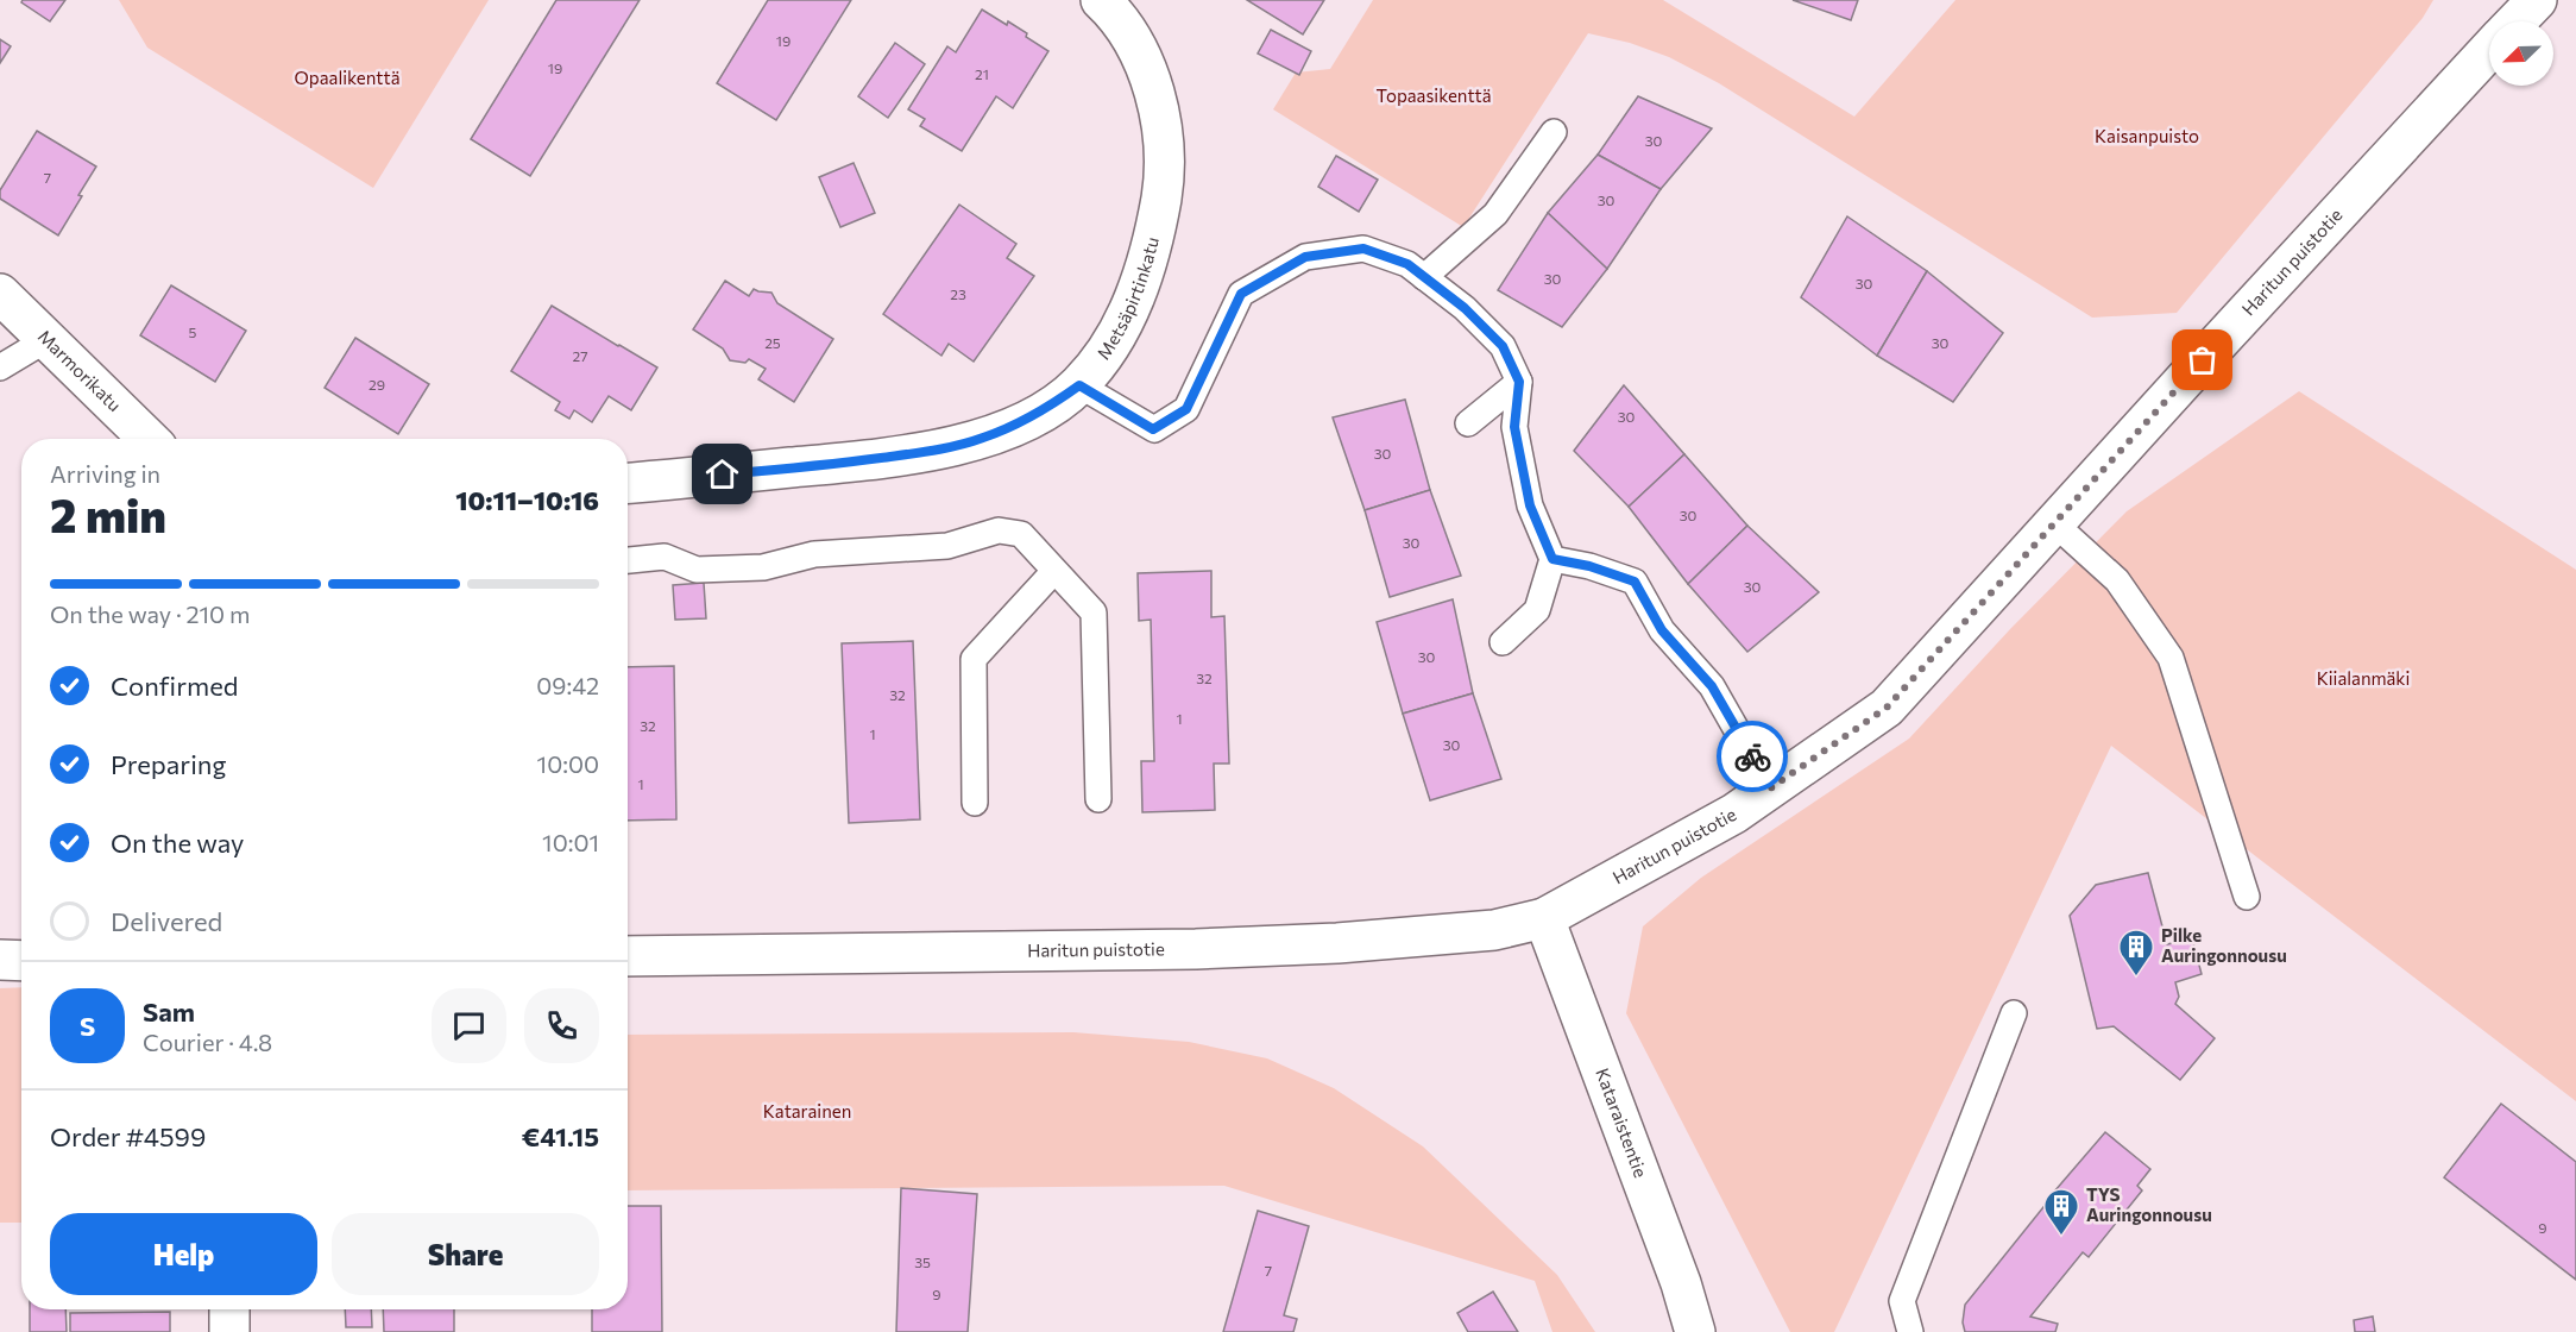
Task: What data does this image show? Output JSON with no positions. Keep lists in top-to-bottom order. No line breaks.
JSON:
{"streets":{"street":["Haritun puistotie","Metsäpirtinkatu","Marmorikatu","Kataraistentie"]},"crossings":[["Haritun puistotie","Kataraistentie"]],"parks":["Opaalikenttä","Topaasikenttä","Kaisanpuisto","Kiialanmäki","Katarainen"],"places":{"building":["Pilke Auringonnousu","TYS Auringonnousu"]},"house_numbers":["19","19","21","30","7","30","30","30","23","5","25","30","27","29","30","30","30","30","30","30","32","32","1","32","1","30","1","9","35","7","9"],"north":"bottom left","page":{"heading":["2 min","Arriving in","10:11–10:16"],"panel":["Sam","Courier · 4.8","Order #4599","€41.15"],"bar":"On the way · 210 m","list":[["Confirmed","09:42"],["Preparing","10:00"],["On the way","10:01"],"Delivered"],"round":"S","buttons":["Help","Share"]}}
